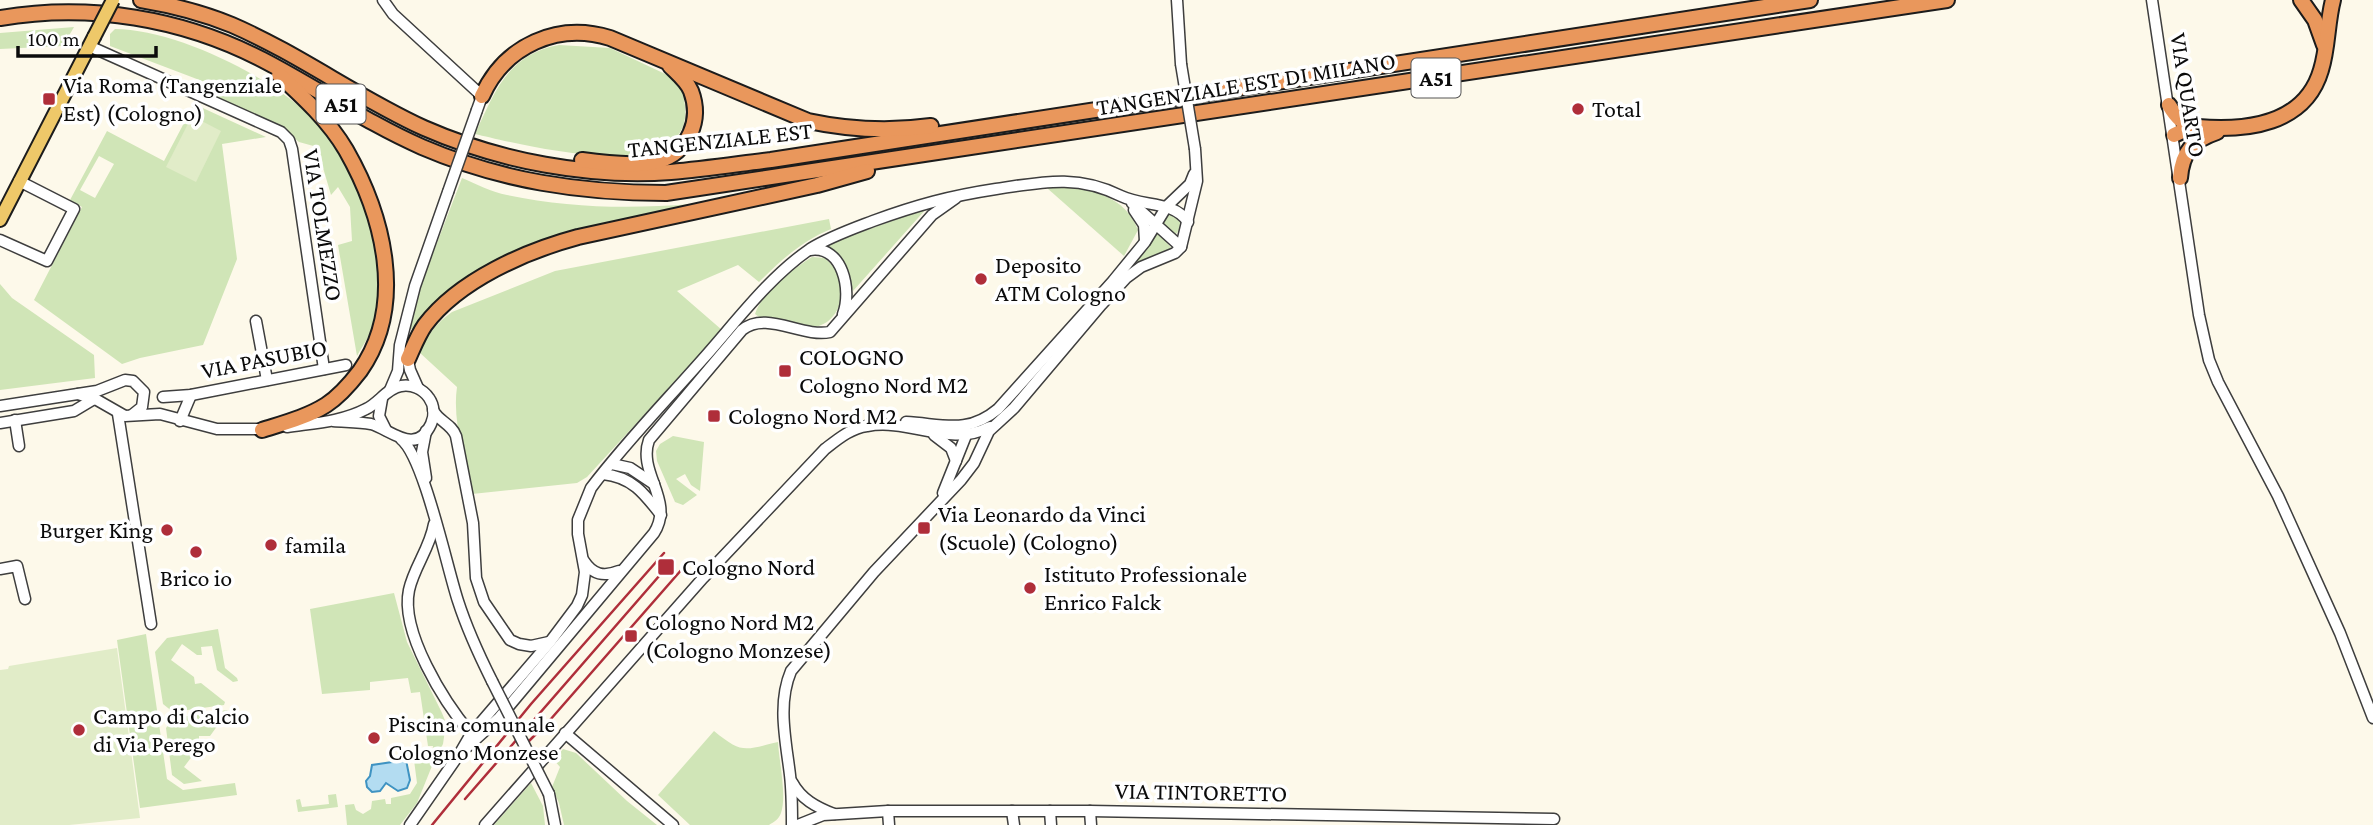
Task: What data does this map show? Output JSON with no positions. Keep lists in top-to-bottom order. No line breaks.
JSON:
{"streets":{"highway":["A51","TANGENZIALE EST DI MILANO","TANGENZIALE EST"],"street":["VIA QUARTO","VIA TOLMEZZO","VIA PASUBIO","VIA TINTORETTO"]},"crossings":[["TANGENZIALE EST DI MILANO","TANGENZIALE EST"],["VIA TOLMEZZO","VIA PASUBIO"]],"places":{"transit":["Via Roma (Tangenziale Est) (Cologno)","COLOGNO Cologno Nord M2","Cologno Nord M2","Via Leonardo da Vinci (Scuole) (Cologno)","Cologno Nord","Cologno Nord M2 (Cologno Monzese)"],"other":["Total","Deposito ATM Cologno","Burger King","famila","Brico io","Istituto Professionale Enrico Falck","Campo di Calcio di Via Perego","Piscina comunale Cologno Monzese"]},"scale_bar":"100 m"}
